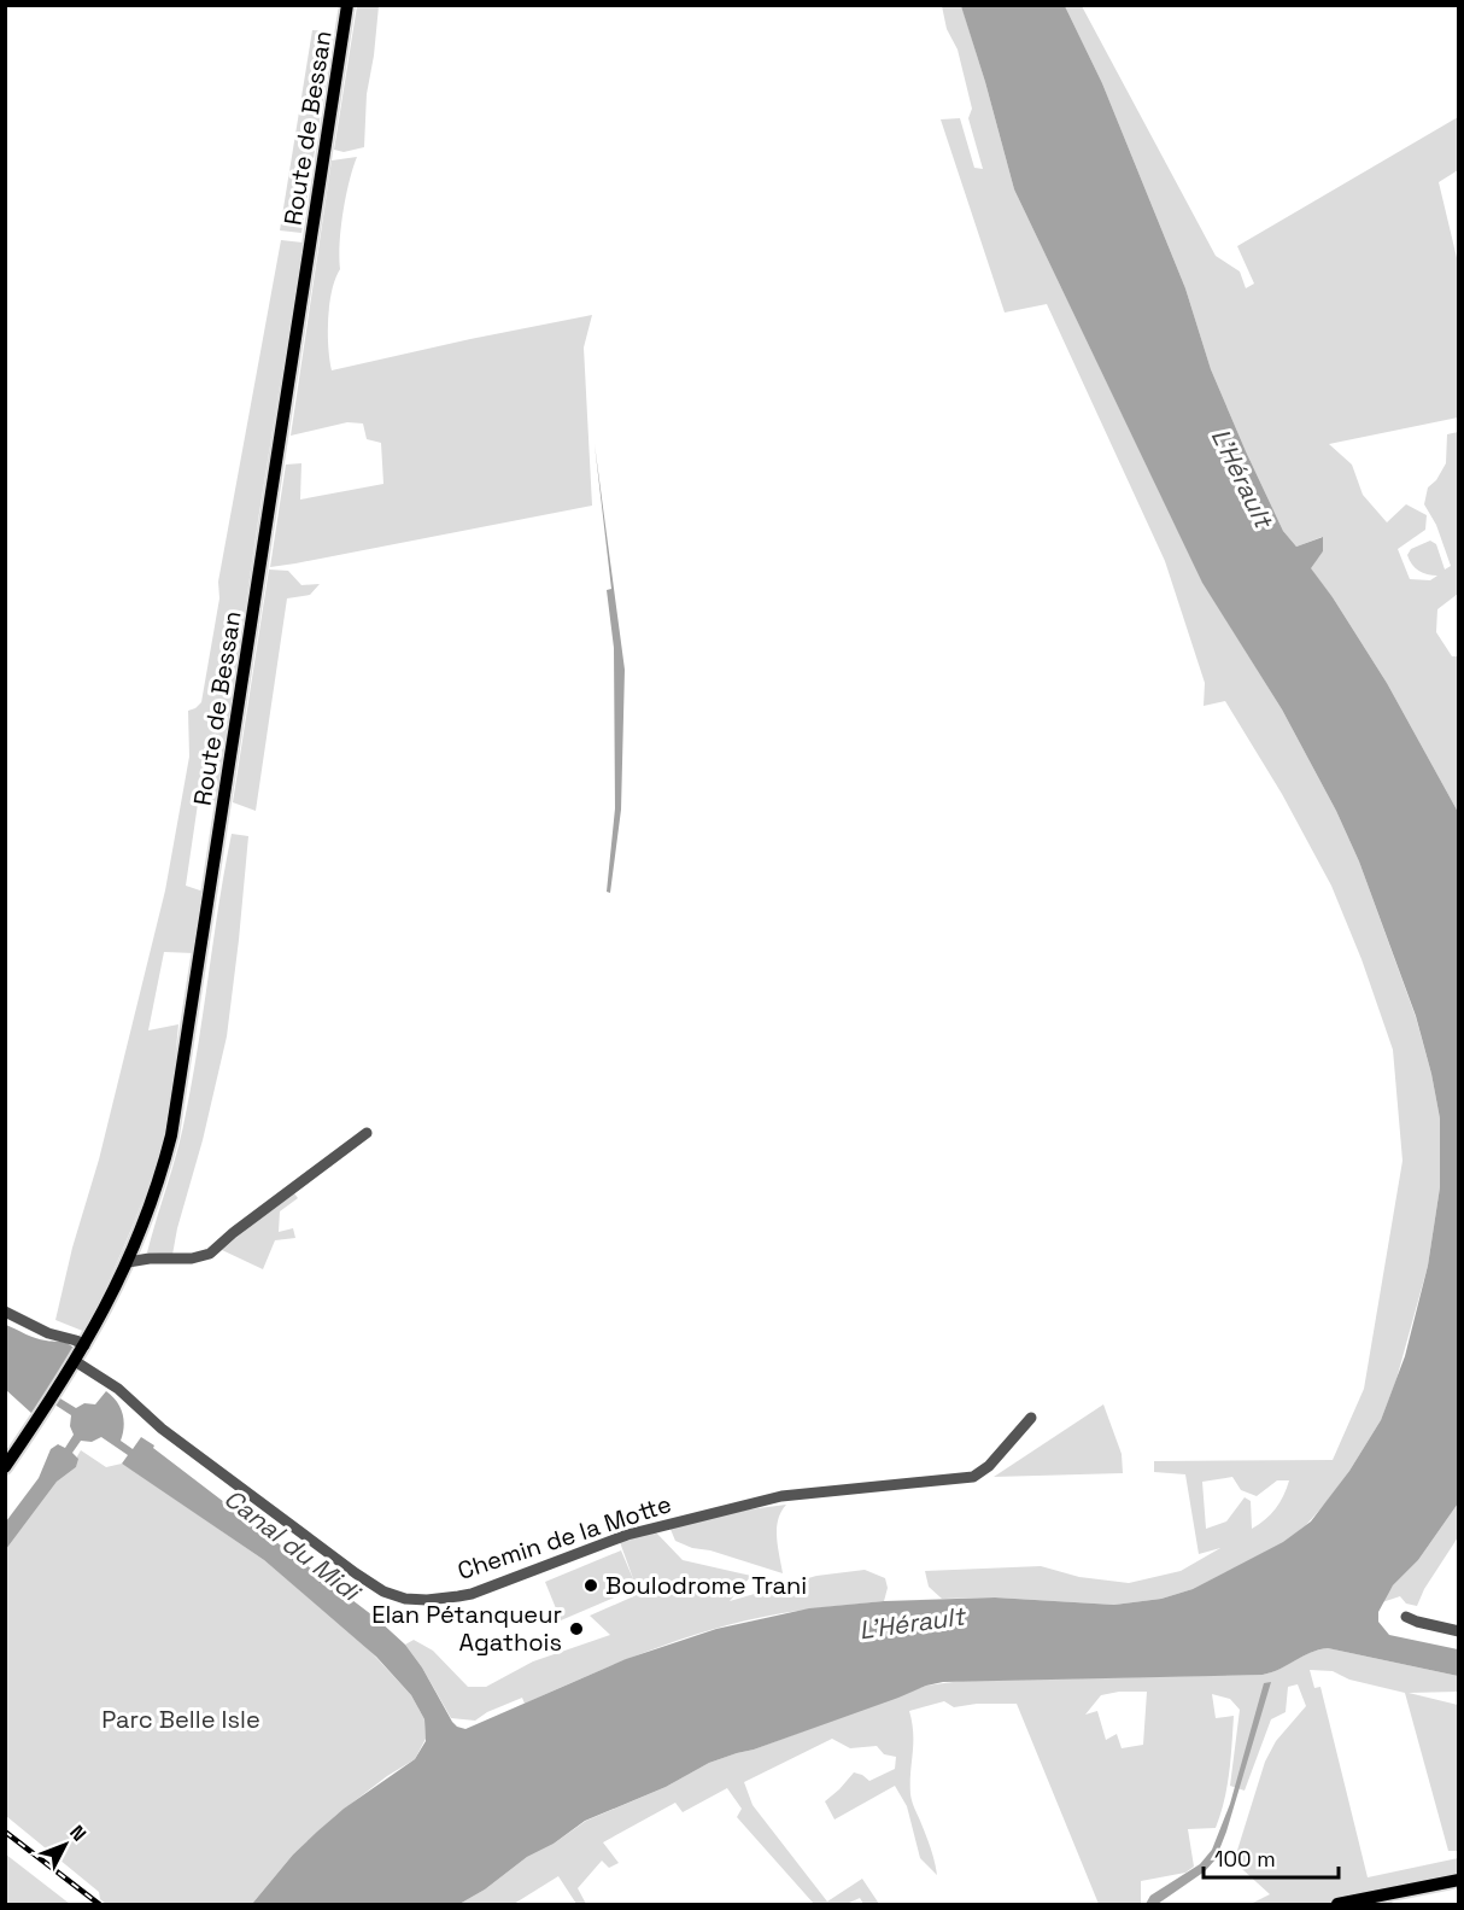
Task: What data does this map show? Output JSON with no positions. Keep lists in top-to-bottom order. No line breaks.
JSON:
{"streets":{"main road":["Route de Bessan"],"street":["Chemin de la Motte"]},"crossings":[["Route de Bessan","Chemin de la Motte"]],"water":["L'Hérault","Canal du Midi"],"parks":["Parc Belle Isle"],"places":["Boulodrome Trani","Elan Pétanqueur Agathois"],"scale_bar":"100 m","north":"top right"}
